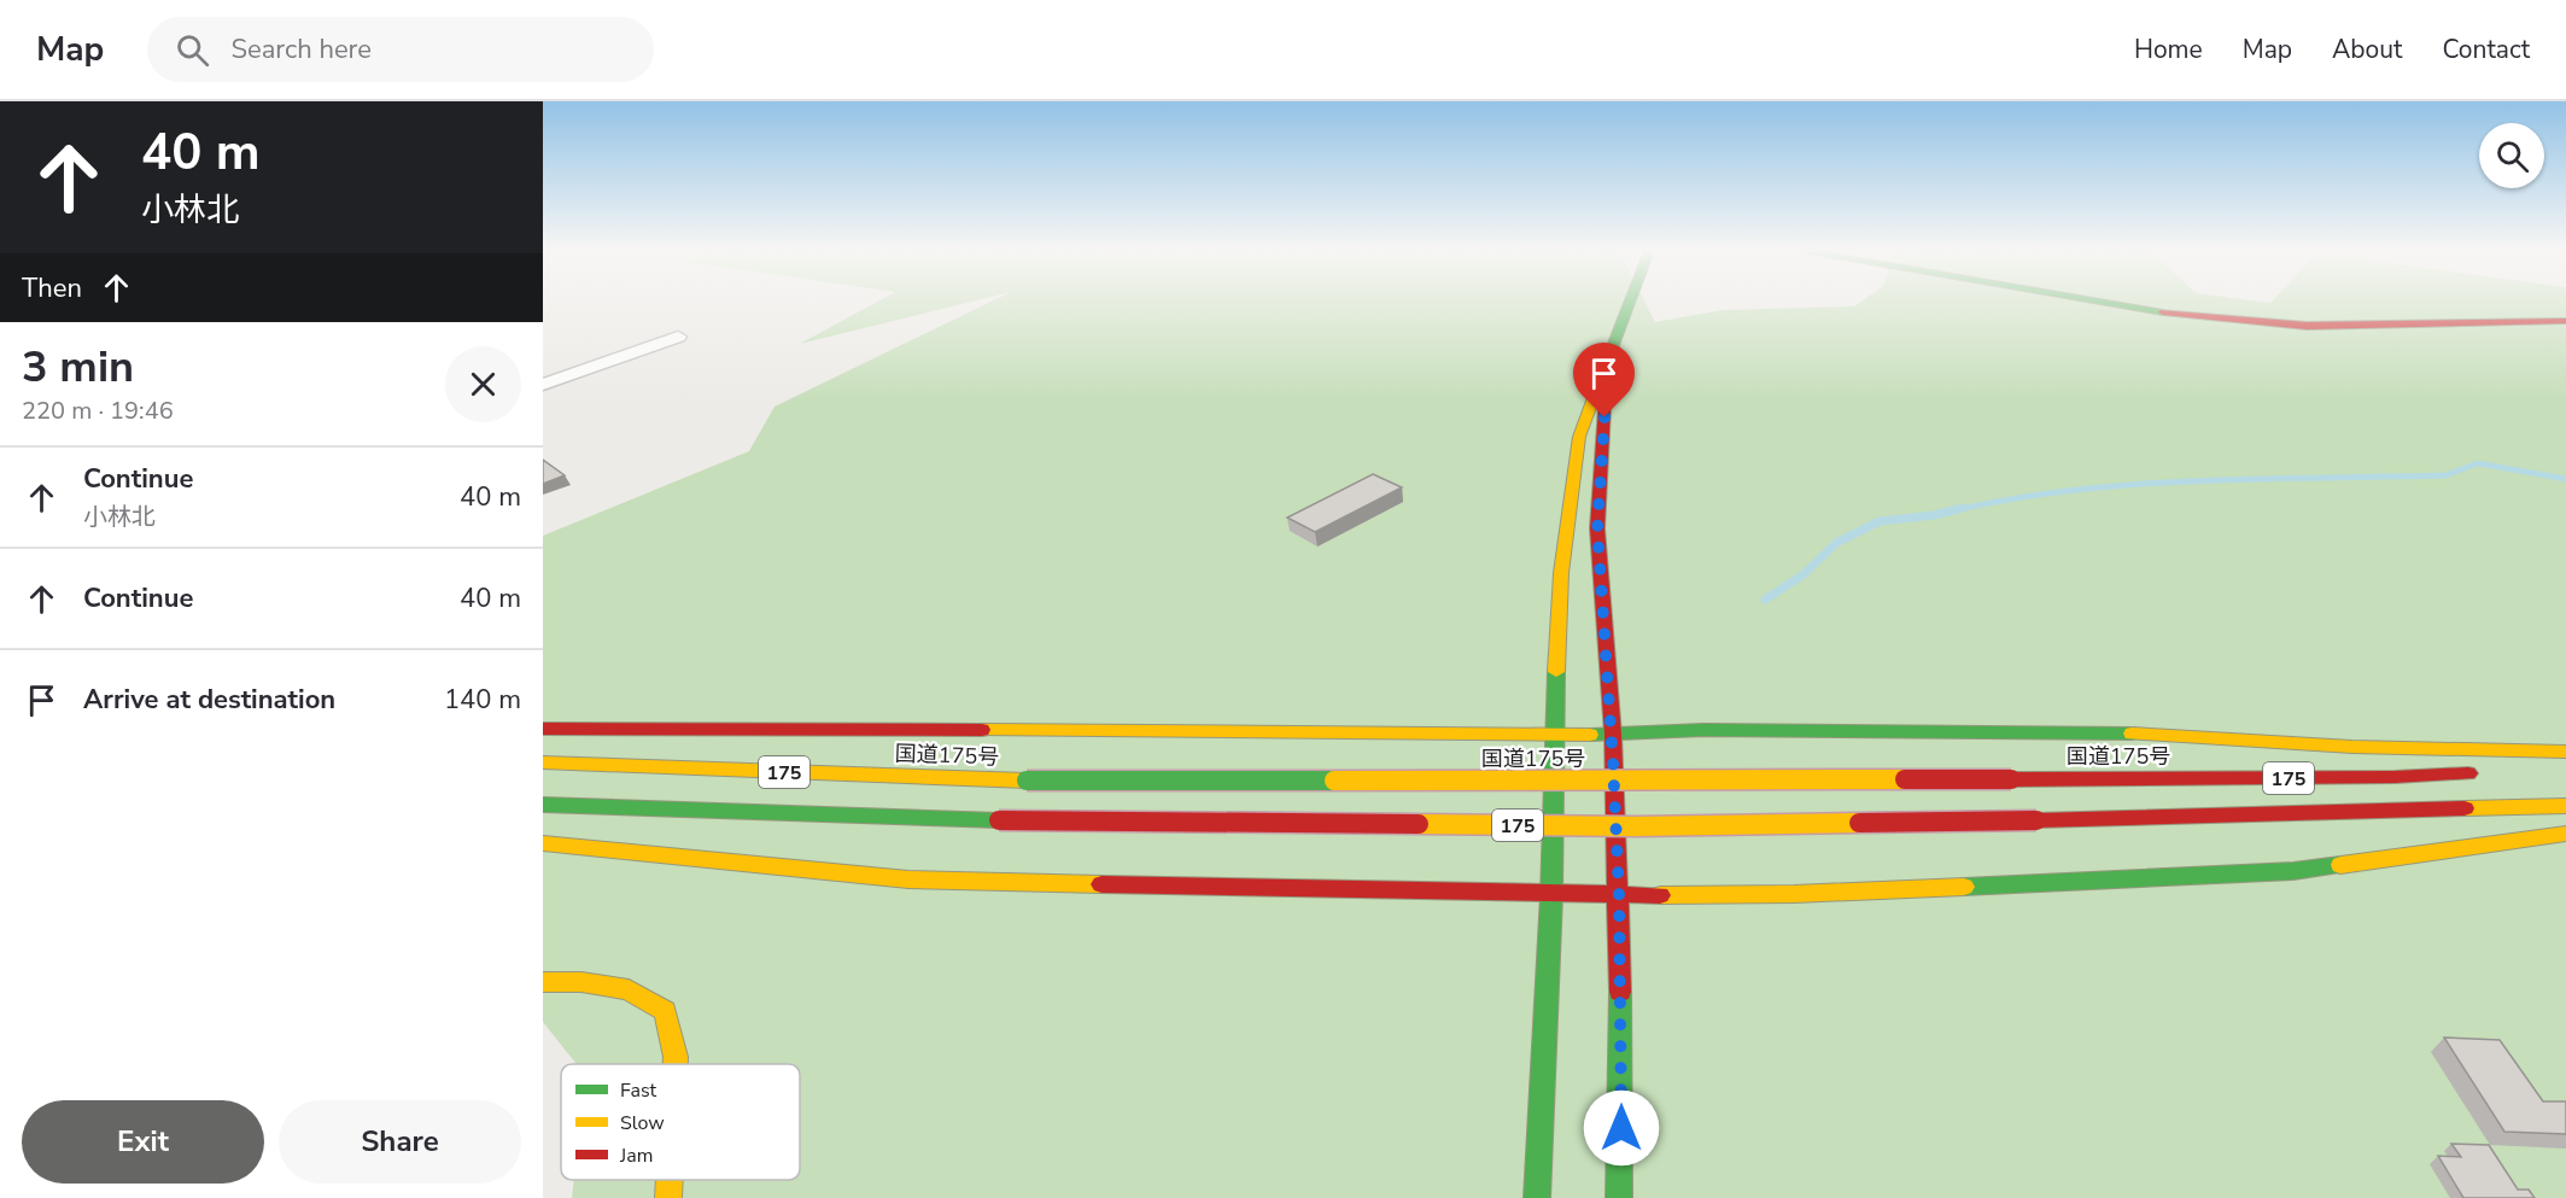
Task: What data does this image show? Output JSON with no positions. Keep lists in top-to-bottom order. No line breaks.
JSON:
{"streets":{"main road":["国道175号","175"]},"legend":["Fast","Slow","Jam"],"page":{"header":"Map","search":"Search here","nav":["Home","Map","About","Contact"],"turn":["40 m","小林北"],"then":"Then","heading":["3 min","220 m · 19:46"],"list":[{"name":"Continue","note":"小林北","value":"40 m"},{"name":"Continue","value":"40 m"},{"name":"Arrive at destination","value":"140 m"}],"buttons":["Exit","Share"]}}
